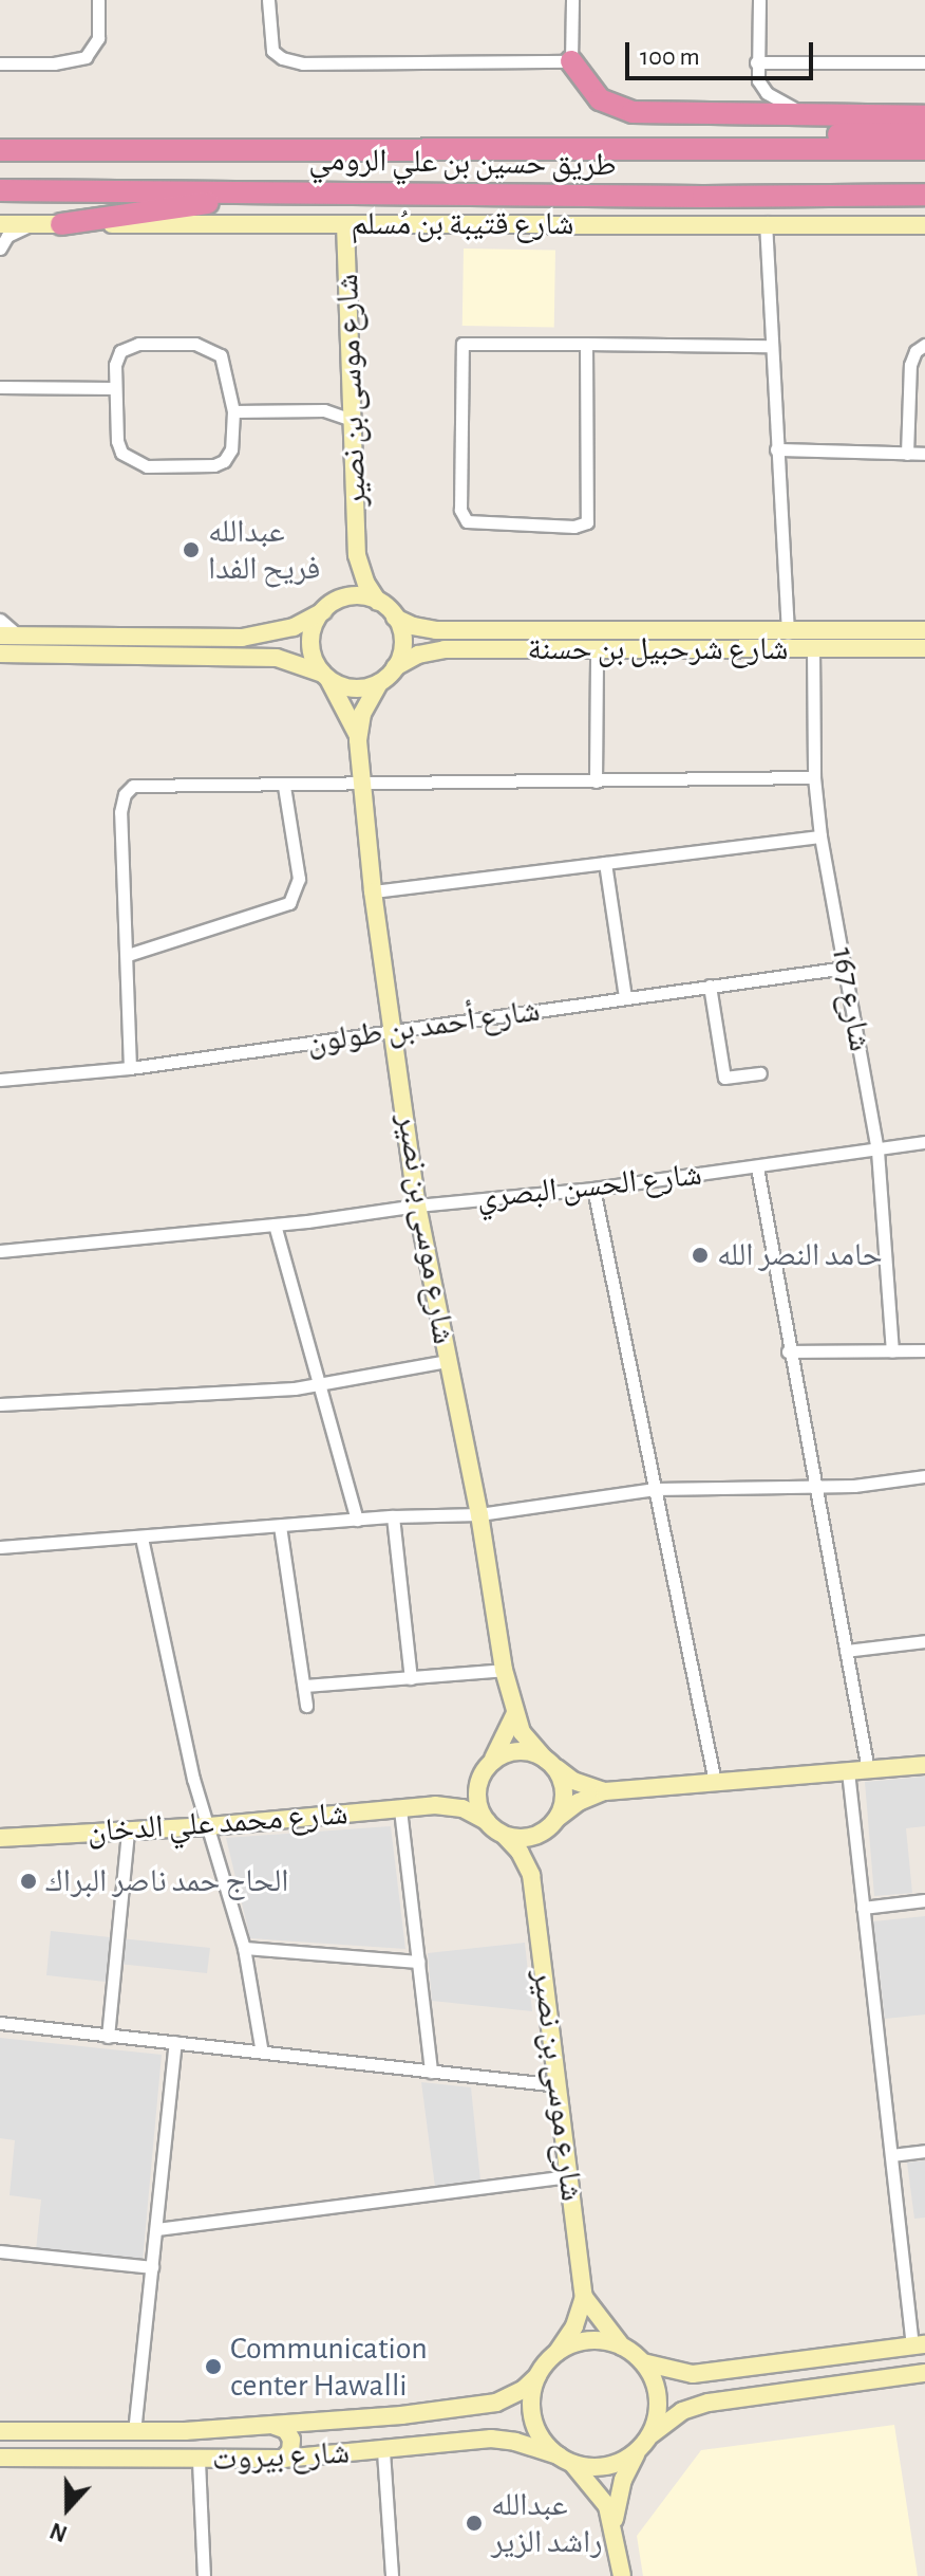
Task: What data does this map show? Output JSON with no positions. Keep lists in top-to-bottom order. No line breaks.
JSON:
{"streets":{"highway":["طريق حسين بن علي الرومي"],"street":["شارع قتيبة بن مُسلم","شارع موسى بن نصير","شارع شرحبيل بن حسنة","شارع 167","شارع أحمد بن طولون","شارع الحسن البصري","شارع محمد علي الدخان","شارع بيروت"]},"crossings":[["شارع قتيبة بن مُسلم","شارع موسى بن نصير"],["شارع موسى بن نصير","شارع شرحبيل بن حسنة"],["شارع موسى بن نصير","شارع أحمد بن طولون"],["شارع موسى بن نصير","شارع الحسن البصري"],["شارع موسى بن نصير","شارع محمد علي الدخان"],["شارع موسى بن نصير","شارع بيروت"],["شارع شرحبيل بن حسنة","شارع 167"],["شارع 167","شارع أحمد بن طولون"],["شارع 167","شارع الحسن البصري"]],"places":["عبدالله فريح الفدا","حامد النصر الله","الحاج حمد ناصر البراك","Communication center Hawalli","عبدالله راشد الزير"],"scale_bar":"100 m","north":"bottom"}
